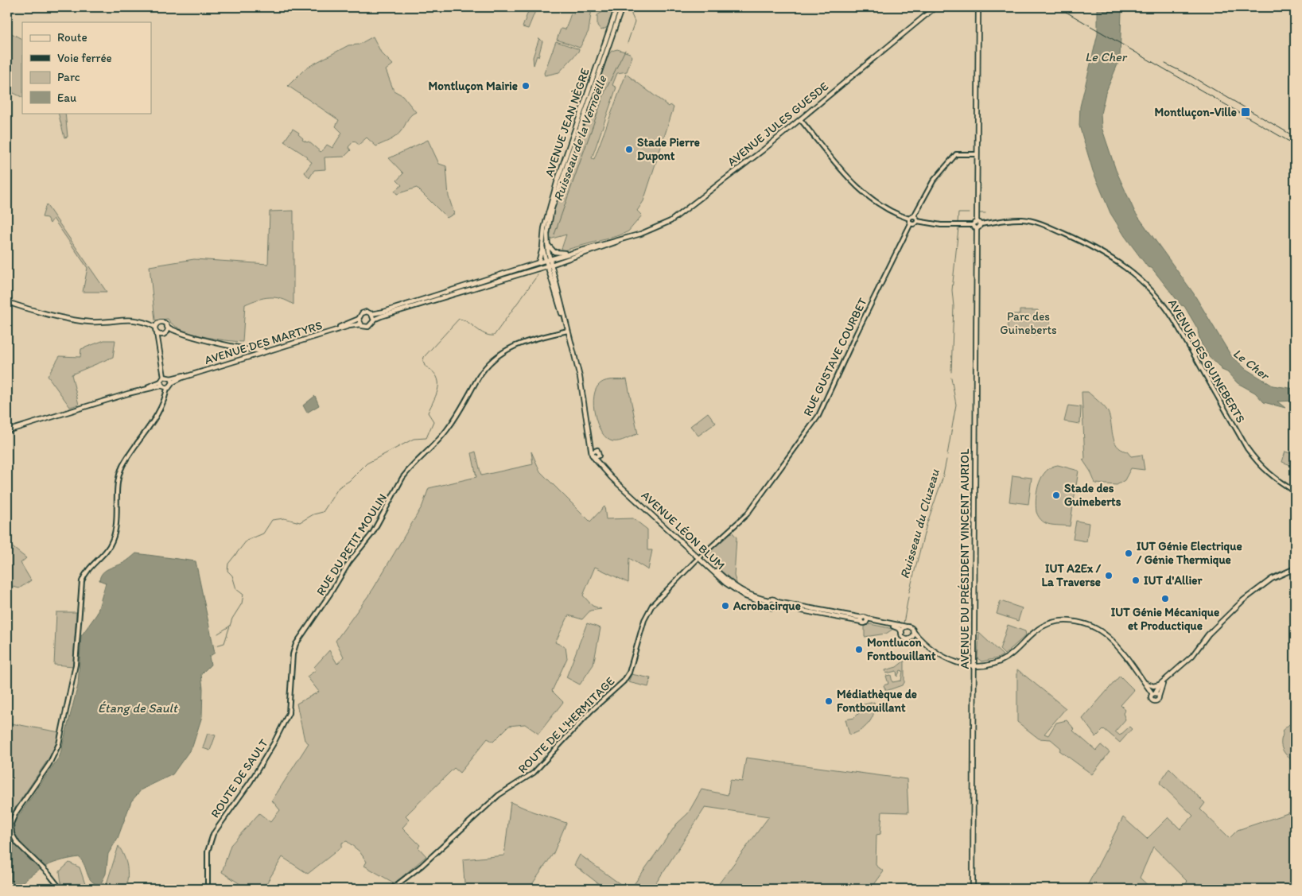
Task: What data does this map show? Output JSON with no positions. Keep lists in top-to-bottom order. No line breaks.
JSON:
{"streets":{"main road":["AVENUE JEAN NÈGRE","AVENUE JULES GUESDE","AVENUE DES MARTYRS","AVENUE LÉON BLUM","AVENUE DU PRÉSIDENT VINCENT AURIOL"],"street":["RUE GUSTAVE COURBET","AVENUE DES GUINEBERTS","RUE DU PETIT MOULIN","ROUTE DE L'HERMITAGE","ROUTE DE SAULT"]},"crossings":[["AVENUE JEAN NÈGRE","AVENUE JULES GUESDE"],["AVENUE JEAN NÈGRE","AVENUE LÉON BLUM"],["AVENUE JULES GUESDE","AVENUE LÉON BLUM"],["RUE GUSTAVE COURBET","AVENUE LÉON BLUM"],["RUE GUSTAVE COURBET","ROUTE DE L'HERMITAGE"],["AVENUE DES GUINEBERTS","AVENUE DU PRÉSIDENT VINCENT AURIOL"],["AVENUE LÉON BLUM","RUE DU PETIT MOULIN"],["AVENUE LÉON BLUM","AVENUE DU PRÉSIDENT VINCENT AURIOL"],["RUE DU PETIT MOULIN","ROUTE DE SAULT"]],"water":["Le Cher","Ruisseau de la Vernoëlle","Ruisseau du Cluzeau","Étang de Sault"],"parks":["Parc des Guineberts"],"places":{"other":["Montluçon Mairie","Stade Pierre Dupont","Stade des Guineberts","IUT Génie Electrique / Génie Thermique","IUT A2Ex / La Traverse","IUT d'Allier","IUT Génie Mécanique et Productique","Acrobacirque","Montlucon Fontbouillant","Médiathèque de Fontbouillant"],"transit":["Montluçon-Ville"]},"legend":["Route","Voie ferrée","Parc","Eau"]}
